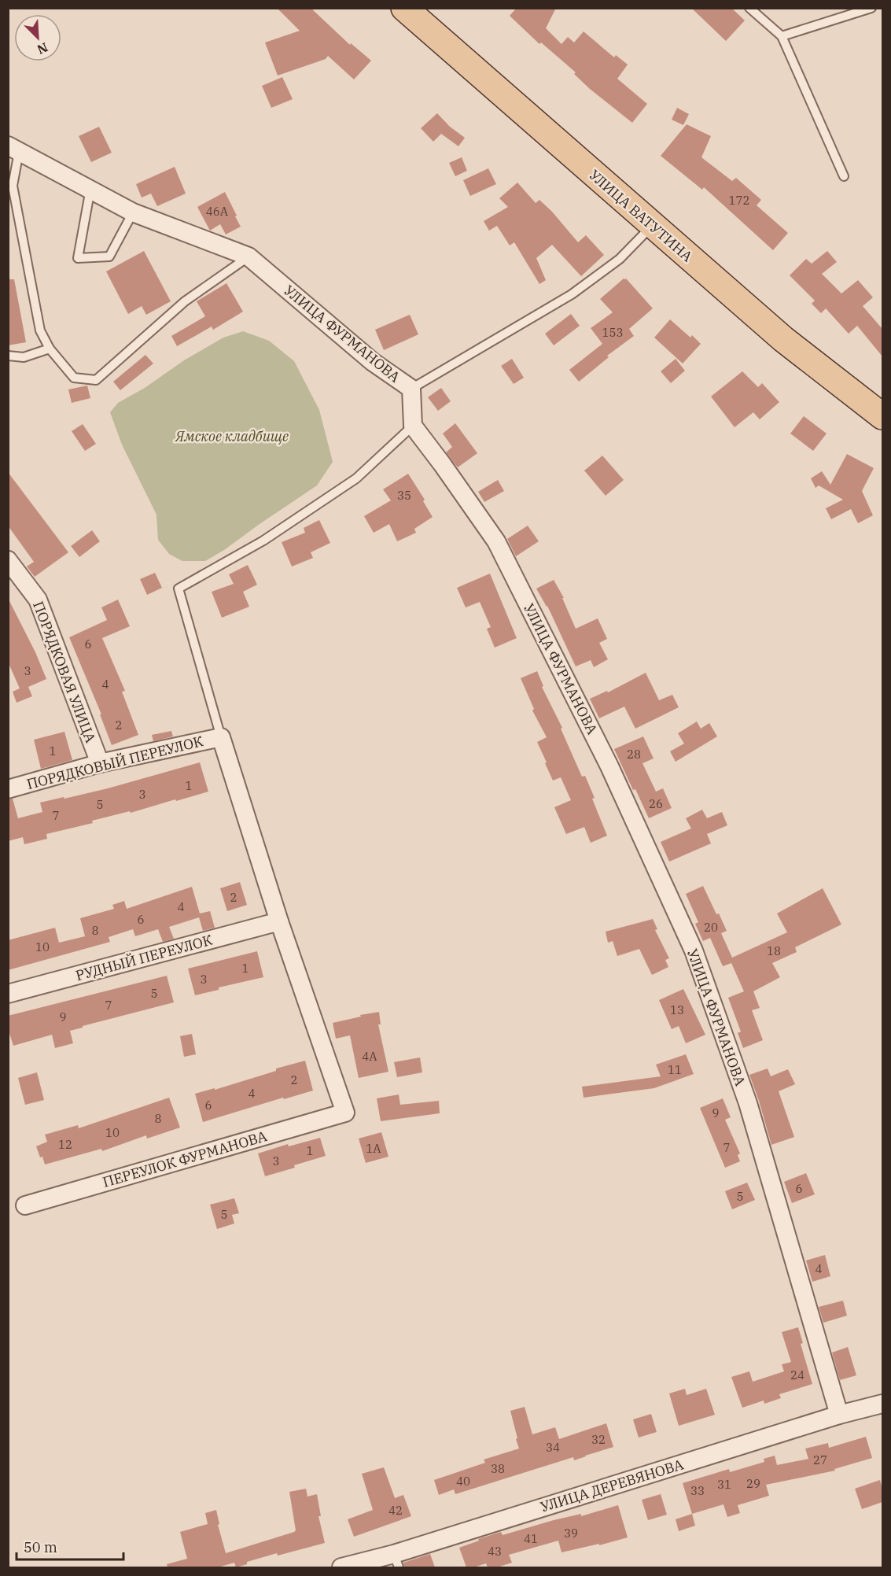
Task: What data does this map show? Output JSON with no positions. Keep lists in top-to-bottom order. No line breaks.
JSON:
{"streets":{"main road":["УЛИЦА ВАТУТИНА"],"street":["УЛИЦА ФУРМАНОВА","ПОРЯДКОВАЯ УЛИЦА","ПОРЯДКОВЫЙ ПЕРЕУЛОК","РУДНЫЙ ПЕРЕУЛОК","ПЕРЕУЛОК ФУРМАНОВА","УЛИЦА ДЕРЕВЯНОВА"]},"crossings":[["УЛИЦА ФУРМАНОВА","УЛИЦА ДЕРЕВЯНОВА"],["ПОРЯДКОВАЯ УЛИЦА","ПОРЯДКОВЫЙ ПЕРЕУЛОК"],["РУДНЫЙ ПЕРЕУЛОК","ПЕРЕУЛОК ФУРМАНОВА"]],"parks":["Ямское кладбище"],"house_numbers":["172","46А","153","35","6","3","4","2","1","28","1","3","26","5","7","2","4","6","20","8","10","18","1","3","5","7","13","9","4А","11","2","4","6","9","8","10","12","7","1А","1","3","6","5","5","4","24","32","34","27","38","40","29","31","33","42","39","41","43"],"scale_bar":"50 m","north":"bottom right"}
